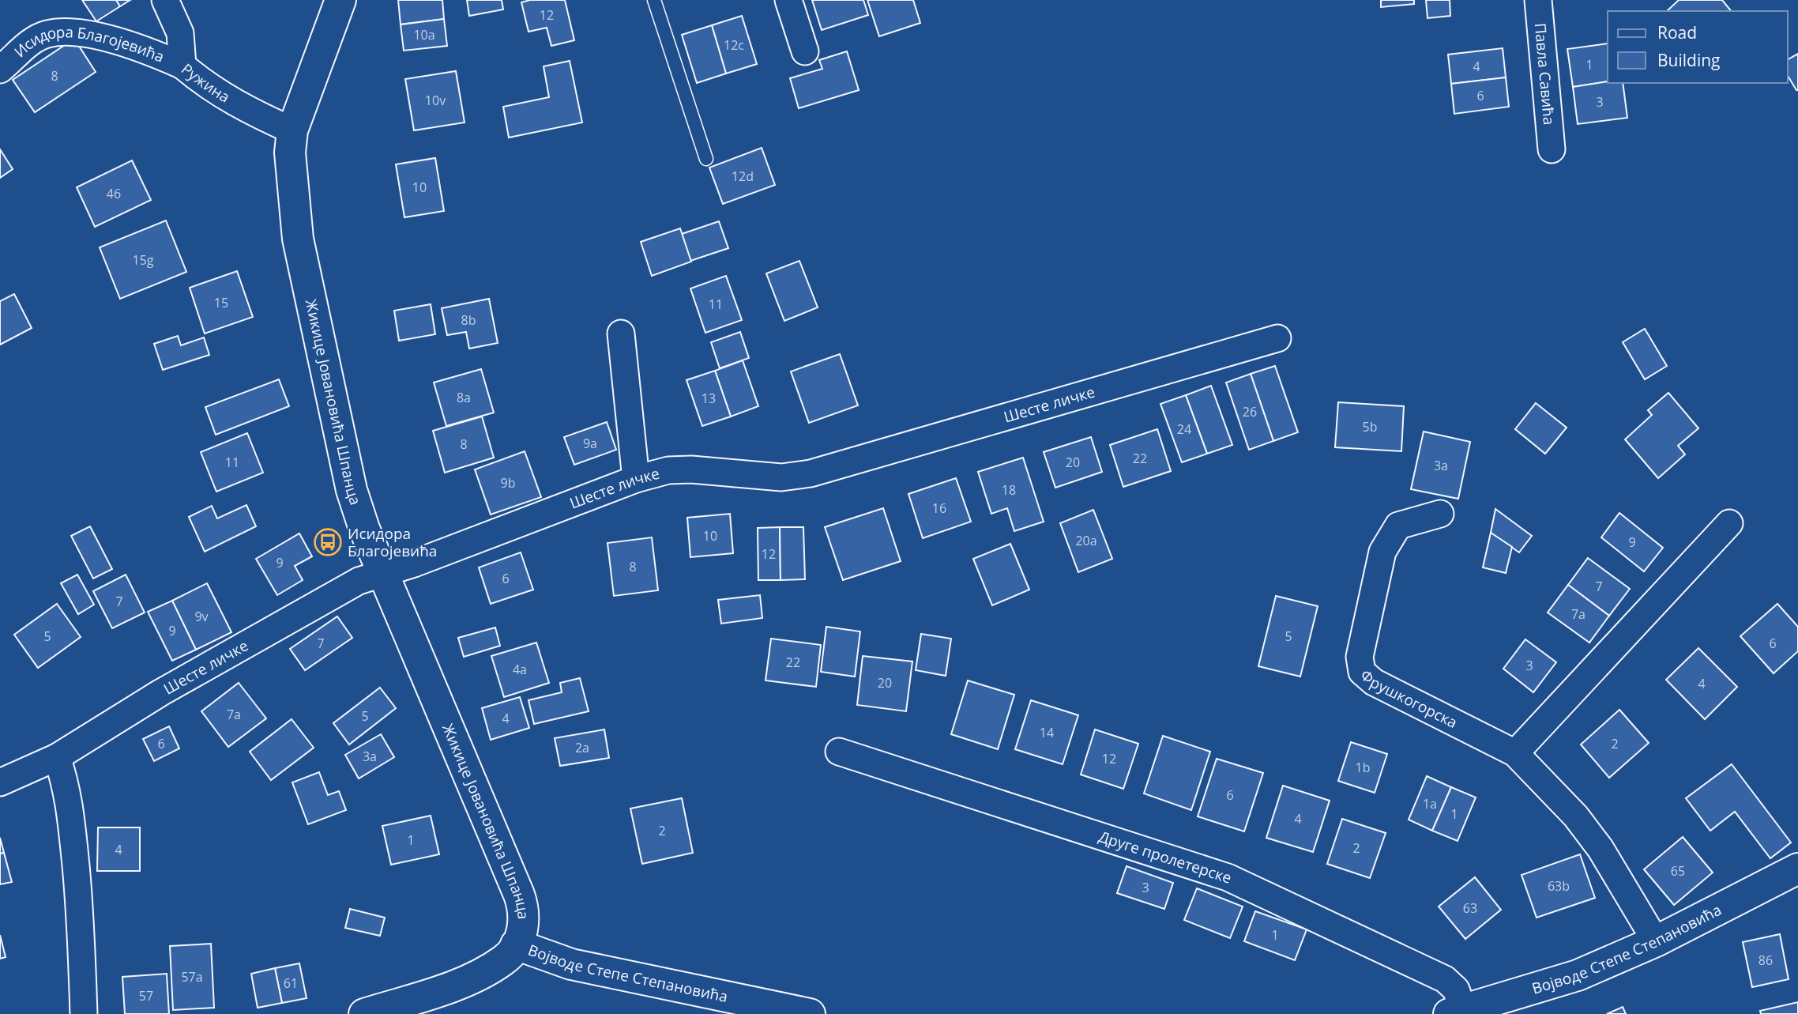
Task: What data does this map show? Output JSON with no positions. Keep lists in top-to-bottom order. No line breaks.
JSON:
{"streets":{"street":["Исидора Благојевића","Павла Савића","Ружина","Жикице Јовановића Шпанца","Шесте личке","Фрушкогорска","Друге пролетерске","Војводе Степе Степановића"]},"crossings":[["Исидора Благојевића","Ружина"],["Ружина","Жикице Јовановића Шпанца"],["Жикице Јовановића Шпанца","Шесте личке"],["Жикице Јовановића Шпанца","Војводе Степе Степановића"],["Фрушкогорска","Војводе Степе Степановића"],["Друге пролетерске","Војводе Степе Степановића"]],"places":{"bus stop":["Исидора Благојевића"]},"house_numbers":["12","10a","12c","1","4","8","6","10v","3","12d","10","46","15g","15","11","8b","8a","13","26","5b","24","9a","8","22","11","20","3a","9b","18","16","10","20a","9","12","9","8","6","7","7","7a","9v","9","5","5","7","6","22","3","4a","20","4","7a","5","4","14","6","2","2a","3a","12","1b","6","1a","1","4","2","1","2","4","65","63b","3","63","1","86","57a","61","57"],"legend":["Road","Building"]}
